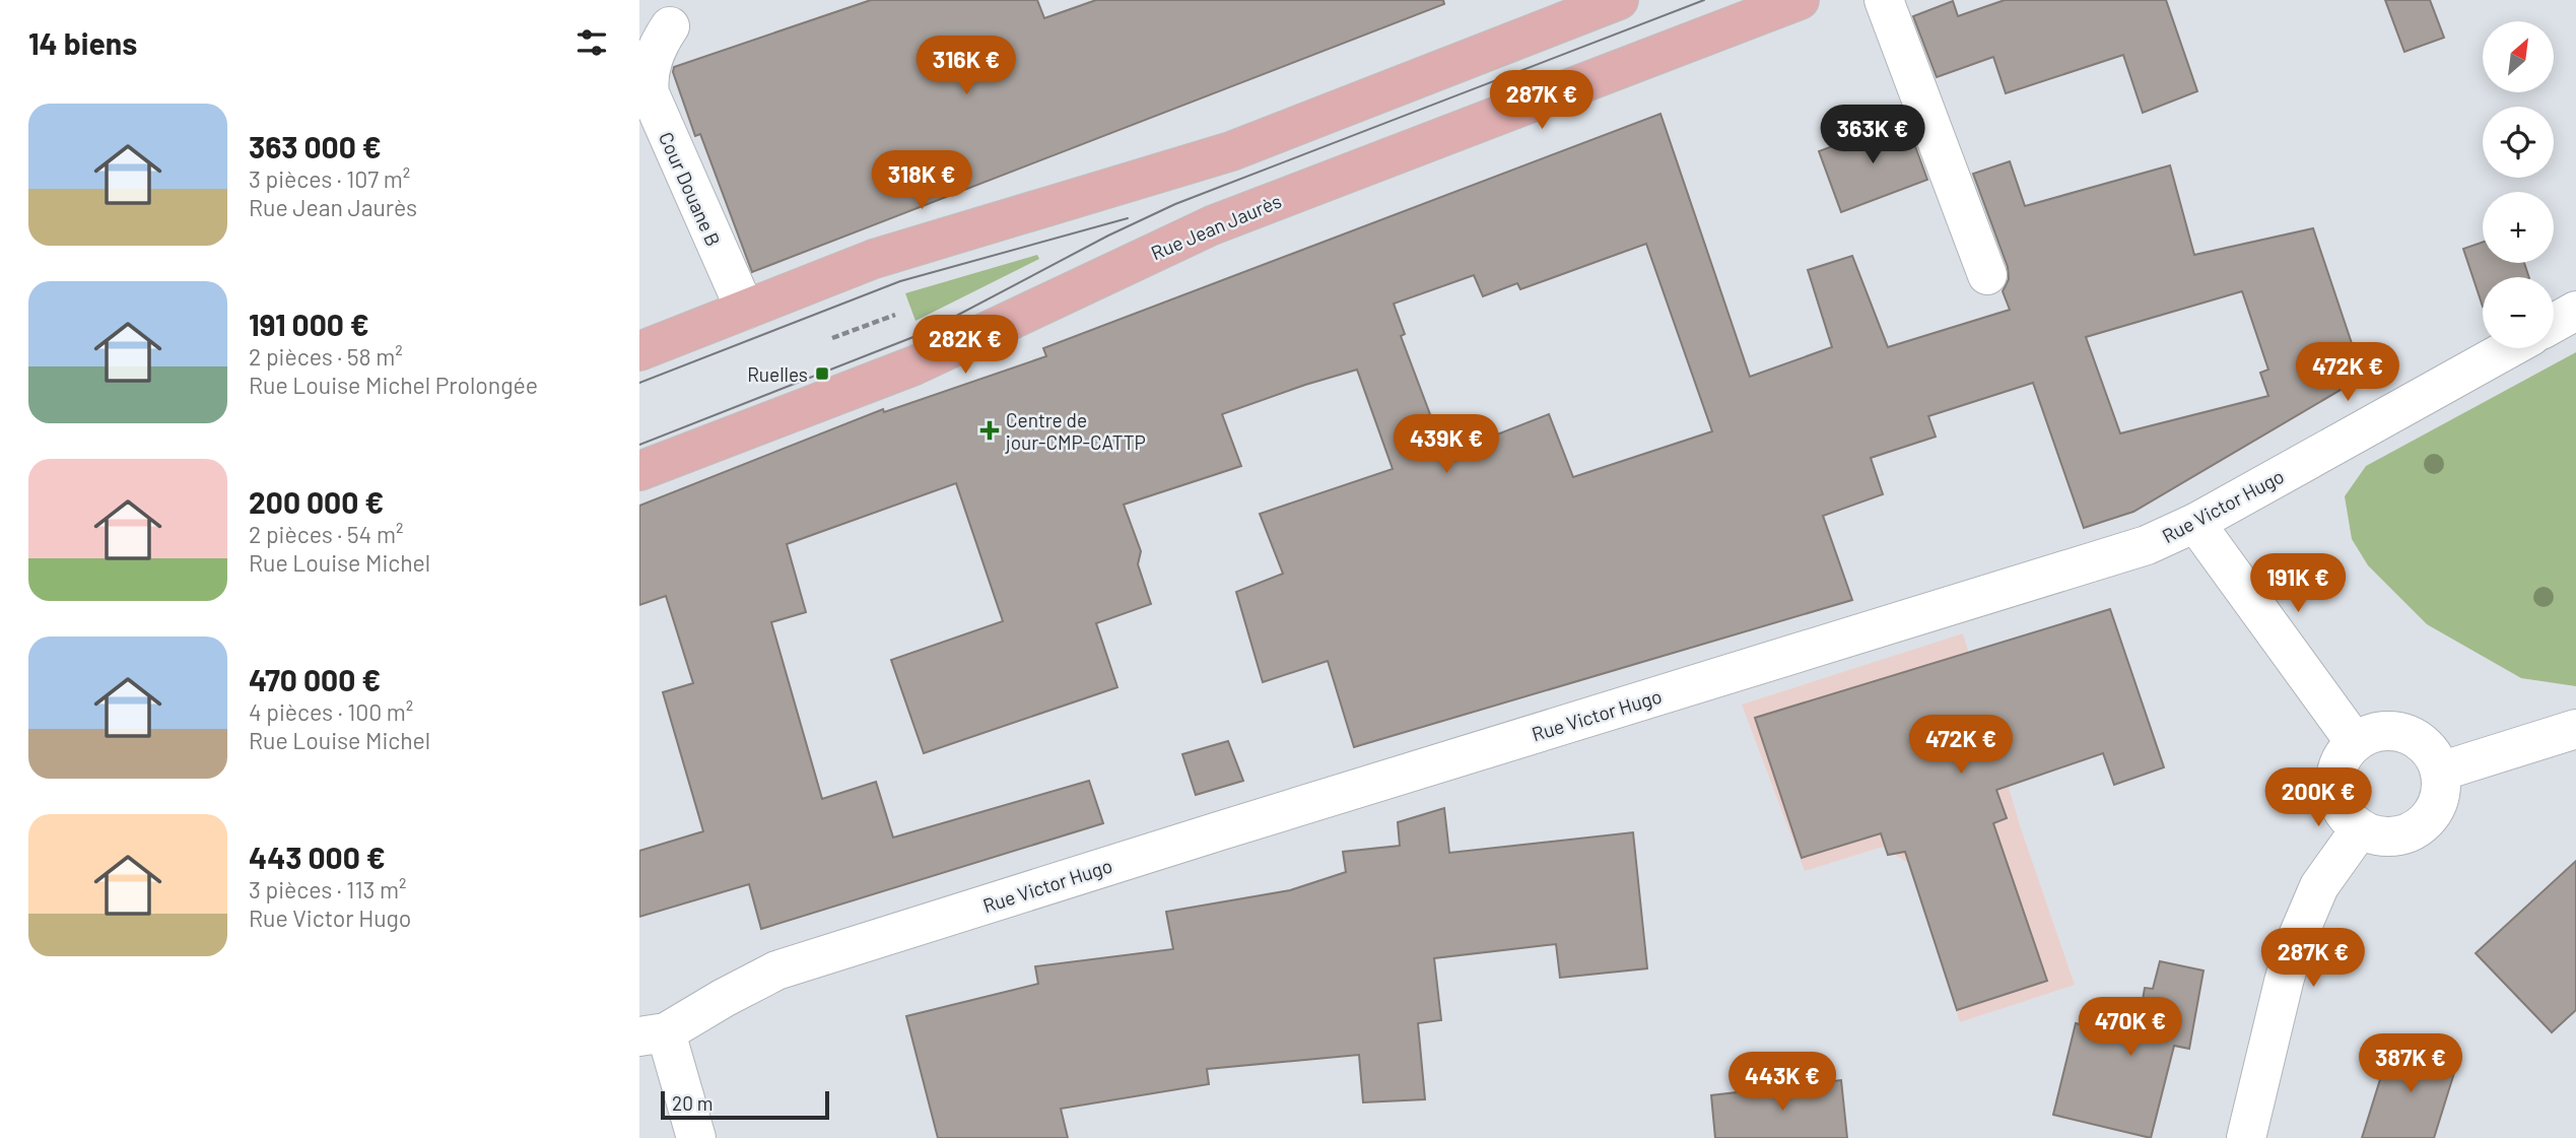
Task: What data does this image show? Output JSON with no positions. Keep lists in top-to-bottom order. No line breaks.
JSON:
{"streets":{"main road":["Rue Jean Jaurès"],"street":["Cour Douane B","Rue Victor Hugo"]},"places":{"transit":["Ruelles"],"health":["Centre de jour-CMP-CATTP"]},"scale_bar":"20 m","north":"top right","page":{"heading":"14 biens","map_buttons":["+","−"],"price":["316K €","287K €","363K €","318K €","282K €","472K €","439K €","191K €","472K €","200K €","287K €","470K €","387K €","443K €"],"list":[{"name":"363 000 €","note":"3 pièces · 107 m² · Rue Jean Jaurès"},{"name":"191 000 €","note":"2 pièces · 58 m² · Rue Louise Michel Prolongée"},{"name":"200 000 €","note":"2 pièces · 54 m² · Rue Louise Michel"},{"name":"470 000 €","note":"4 pièces · 100 m² · Rue Louise Michel"},{"name":"443 000 €","note":"3 pièces · 113 m² · Rue Victor Hugo"}],"scale":"20 m"}}
